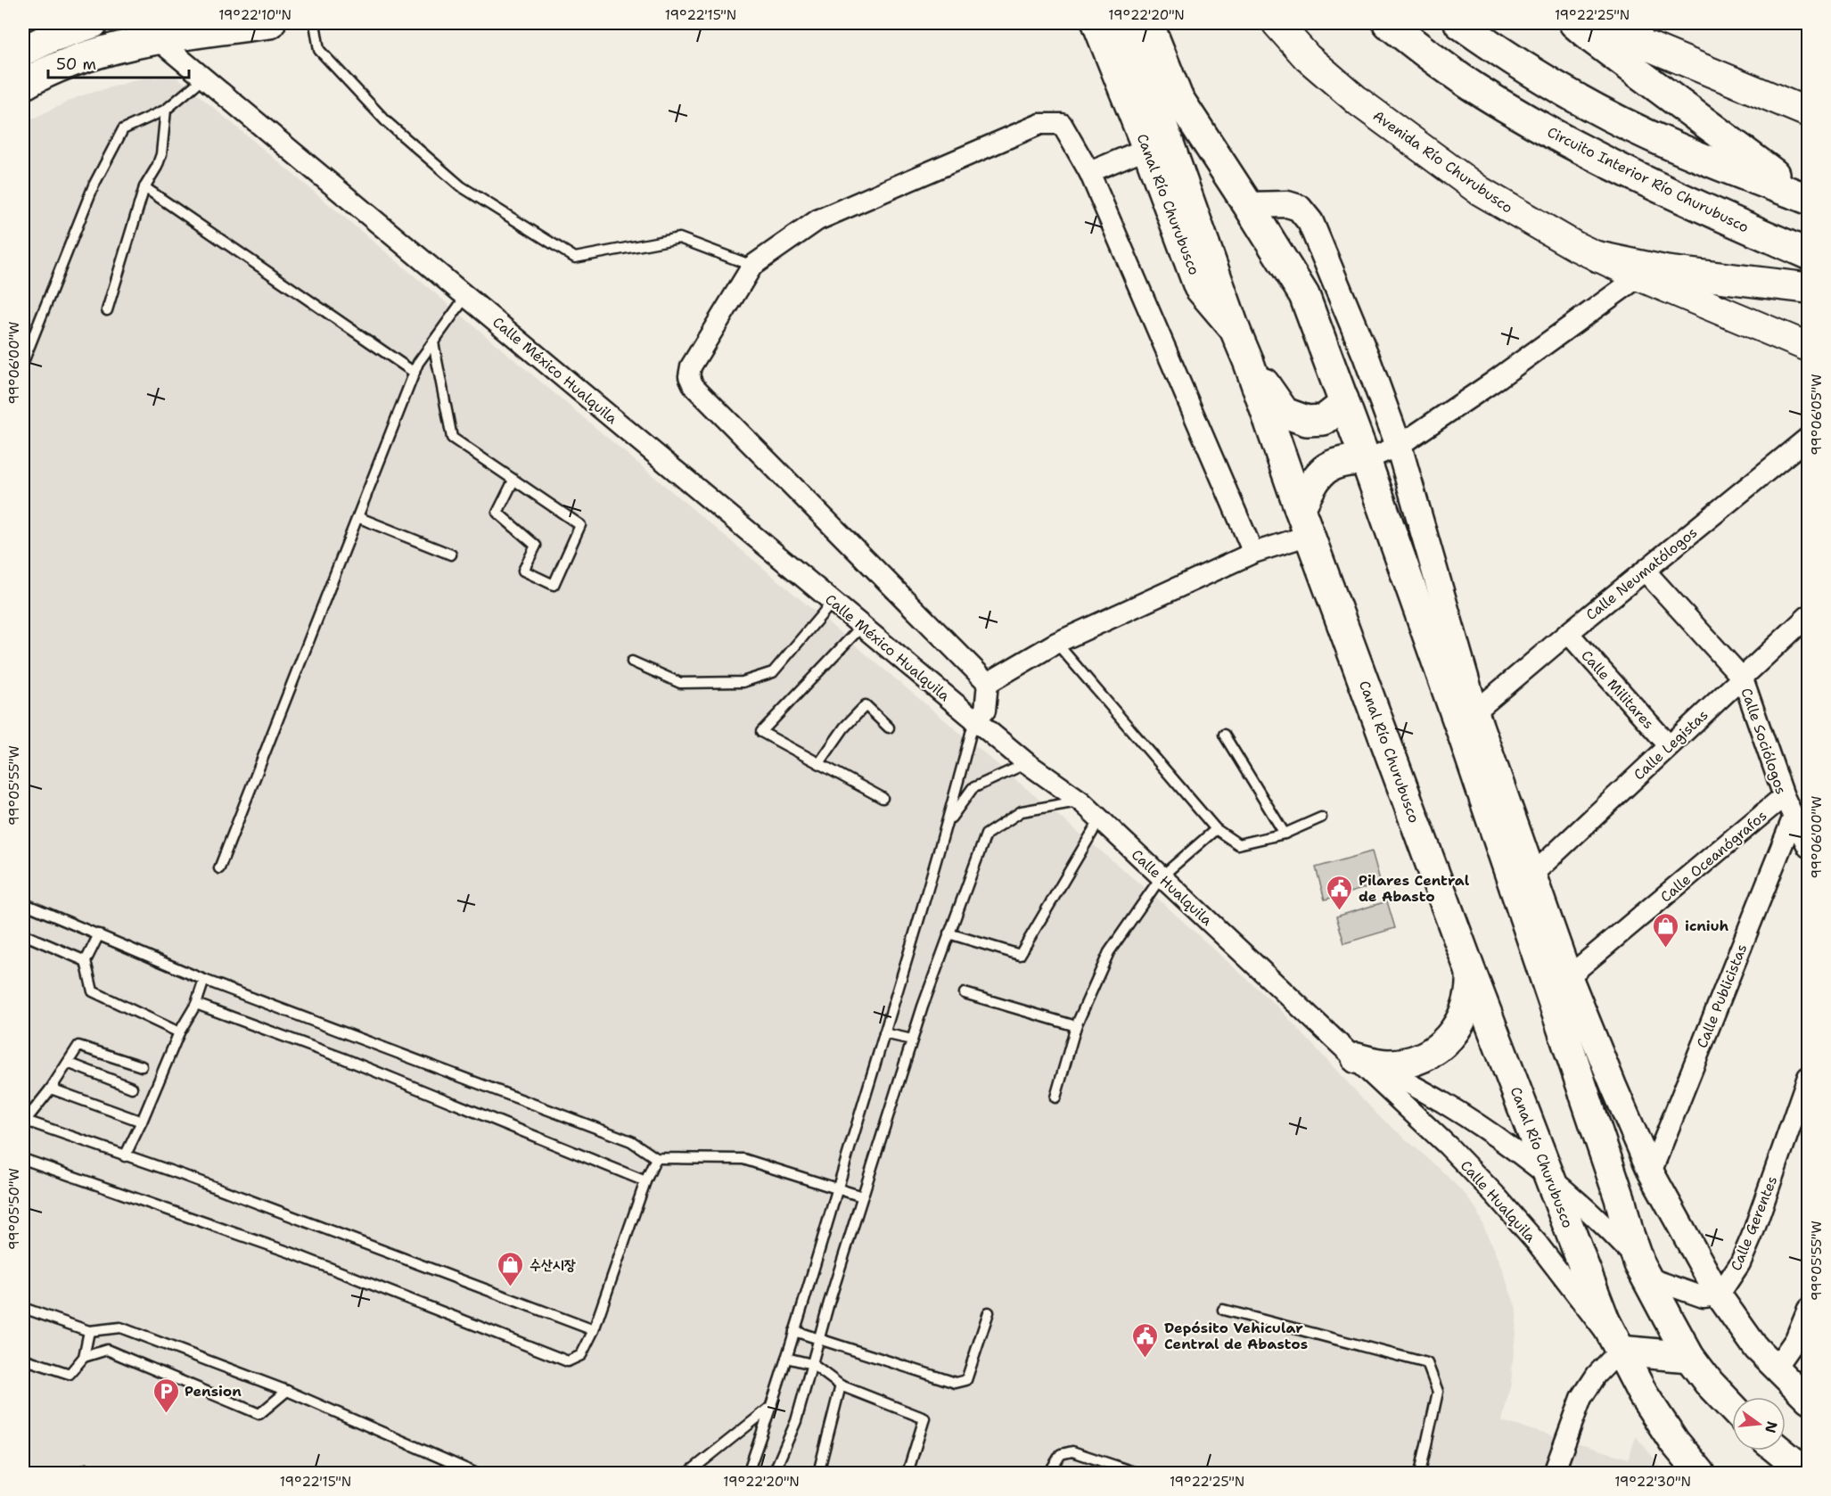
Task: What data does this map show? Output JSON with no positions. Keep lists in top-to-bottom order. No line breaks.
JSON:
{"streets":{"main road":["Avenida Río Churubusco","Circuito Interior Río Churubusco","Canal Río Churubusco"],"street":["Calle México Hualquila","Calle Neumatólogos","Calle Militares","Calle Sociólogos","Calle Legistas","Calle Oceanógrafos","Calle Hualquila","Calle Publicistas","Calle Gerentes"]},"crossings":[["Canal Río Churubusco","Calle Hualquila"],["Calle México Hualquila","Calle Hualquila"],["Calle Neumatólogos","Calle Militares"],["Calle Neumatólogos","Calle Sociólogos"],["Calle Militares","Calle Legistas"],["Calle Sociólogos","Calle Legistas"],["Calle Sociólogos","Calle Oceanógrafos"],["Calle Sociólogos","Calle Publicistas"]],"places":{"public building":["Pilares Central de Abasto","Depósito Vehicular Central de Abastos"],"shop":["icniuh","수산시장"],"parking":["Pension"]},"scale_bar":"50 m","north":"right","coordinates":["19°22'10\"N","19°22'15\"N","19°22'20\"N","19°22'25\"N","99°06'00\"W","99°06'05\"W","99°05'55\"W","99°05'50\"W","19°22'30\"N"]}
